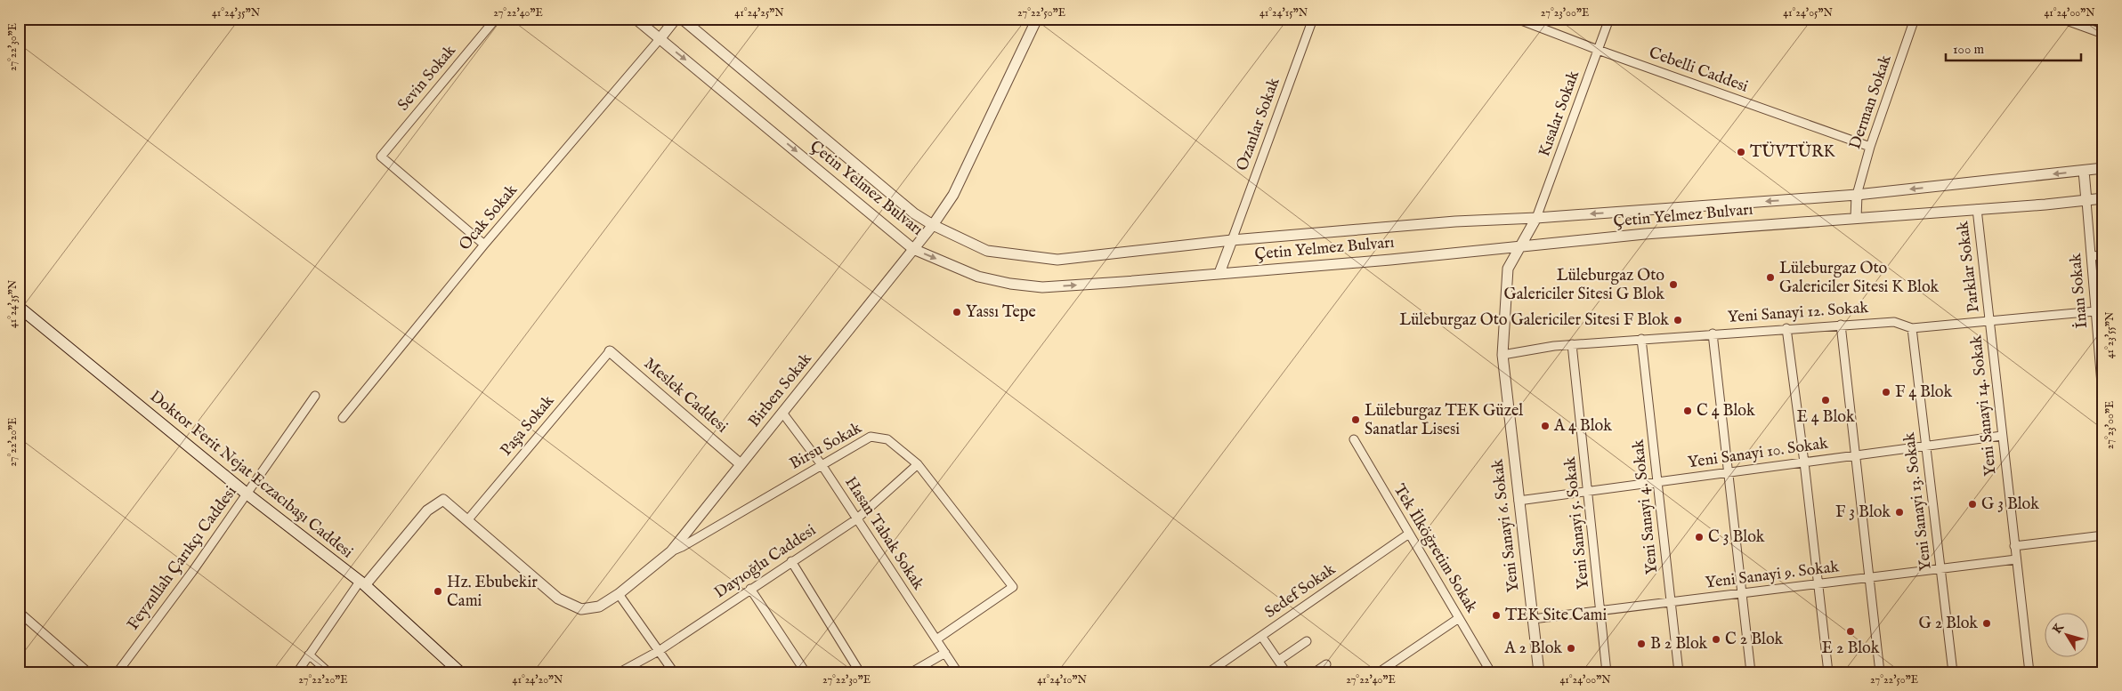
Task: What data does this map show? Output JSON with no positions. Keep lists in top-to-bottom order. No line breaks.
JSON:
{"streets":{"main road":["Doktor Ferit Nejat Eczacıbaşı Caddesi"],"street":["Cebelli Caddesi","Sevin Sokak","Derman Sokak","Kısalar Sokak","Ozanlar Sokak","Çetin Yelmez Bulvarı","Ocak Sokak","Parklar Sokak","İnan Sokak","Yeni Sanayi 12. Sokak","Birben Sokak","Meslek Caddesi","Yeni Sanayi 14. Sokak","Paşa Sokak","Birsu Sokak","Yeni Sanayi 10. Sokak","Yeni Sanayi 13. Sokak","Yeni Sanayi 4. Sokak","Yeni Sanayi 5. Sokak","Yeni Sanayi 6. Sokak","Hasan Tabak Sokak","Tek İlköğretim Sokak","Feyzullah Çarıkçı Caddesi","Dayıoğlu Caddesi","Yeni Sanayi 9. Sokak","Sedef Sokak"]},"crossings":[["Cebelli Caddesi","Derman Sokak"],["Cebelli Caddesi","Kısalar Sokak"],["Sevin Sokak","Ocak Sokak"],["Derman Sokak","Çetin Yelmez Bulvarı"],["Kısalar Sokak","Çetin Yelmez Bulvarı"],["Kısalar Sokak","Yeni Sanayi 6. Sokak"],["Ozanlar Sokak","Çetin Yelmez Bulvarı"],["Çetin Yelmez Bulvarı","Ocak Sokak"],["Çetin Yelmez Bulvarı","Parklar Sokak"],["Çetin Yelmez Bulvarı","İnan Sokak"],["Çetin Yelmez Bulvarı","Birben Sokak"],["Çetin Yelmez Bulvarı","Yeni Sanayi 6. Sokak"],["Parklar Sokak","Yeni Sanayi 12. Sokak"],["Parklar Sokak","Yeni Sanayi 14. Sokak"],["İnan Sokak","Yeni Sanayi 12. Sokak"],["Yeni Sanayi 12. Sokak","Yeni Sanayi 14. Sokak"],["Yeni Sanayi 12. Sokak","Yeni Sanayi 13. Sokak"],["Yeni Sanayi 12. Sokak","Yeni Sanayi 4. Sokak"],["Yeni Sanayi 12. Sokak","Yeni Sanayi 5. Sokak"],["Yeni Sanayi 12. Sokak","Yeni Sanayi 6. Sokak"],["Birben Sokak","Meslek Caddesi"],["Birben Sokak","Birsu Sokak"],["Birben Sokak","Hasan Tabak Sokak"],["Meslek Caddesi","Paşa Sokak"],["Yeni Sanayi 14. Sokak","Yeni Sanayi 10. Sokak"],["Yeni Sanayi 14. Sokak","Yeni Sanayi 9. Sokak"],["Paşa Sokak","Birsu Sokak"],["Birsu Sokak","Hasan Tabak Sokak"],["Birsu Sokak","Dayıoğlu Caddesi"],["Yeni Sanayi 10. Sokak","Yeni Sanayi 13. Sokak"],["Yeni Sanayi 10. Sokak","Yeni Sanayi 4. Sokak"],["Yeni Sanayi 10. Sokak","Yeni Sanayi 5. Sokak"],["Yeni Sanayi 10. Sokak","Yeni Sanayi 6. Sokak"],["Doktor Ferit Nejat Eczacıbaşı Caddesi","Feyzullah Çarıkçı Caddesi"],["Yeni Sanayi 13. Sokak","Yeni Sanayi 9. Sokak"],["Yeni Sanayi 4. Sokak","Yeni Sanayi 9. Sokak"],["Yeni Sanayi 5. Sokak","Yeni Sanayi 9. Sokak"],["Yeni Sanayi 6. Sokak","Yeni Sanayi 9. Sokak"],["Hasan Tabak Sokak","Dayıoğlu Caddesi"],["Tek İlköğretim Sokak","Sedef Sokak"]],"places":["TÜVTÜRK","Lüleburgaz Oto Galericiler Sitesi K Blok","Lüleburgaz Oto Galericiler Sitesi G Blok","Yassı Tepe","Lüleburgaz Oto Galericiler Sitesi F Blok","F 4 Blok","E 4 Blok","C 4 Blok","Lüleburgaz TEK Güzel Sanatlar Lisesi","A 4 Blok","G 3 Blok","F 3 Blok","C 3 Blok","Hz. Ebubekir Cami","TEK Site Cami","G 2 Blok","E 2 Blok","C 2 Blok","B 2 Blok","A 2 Blok"],"scale_bar":"100 m","north":"top left","coordinates":["41°24'35\"N","27°22'40\"E","41°24'25\"N","27°22'50\"E","41°24'15\"N","27°23'00\"E","41°24'05\"N","41°24'00\"N","27°22'30\"E","41°23'55\"N","27°22'20\"E","41°24'20\"N","41°24'10\"N"]}
